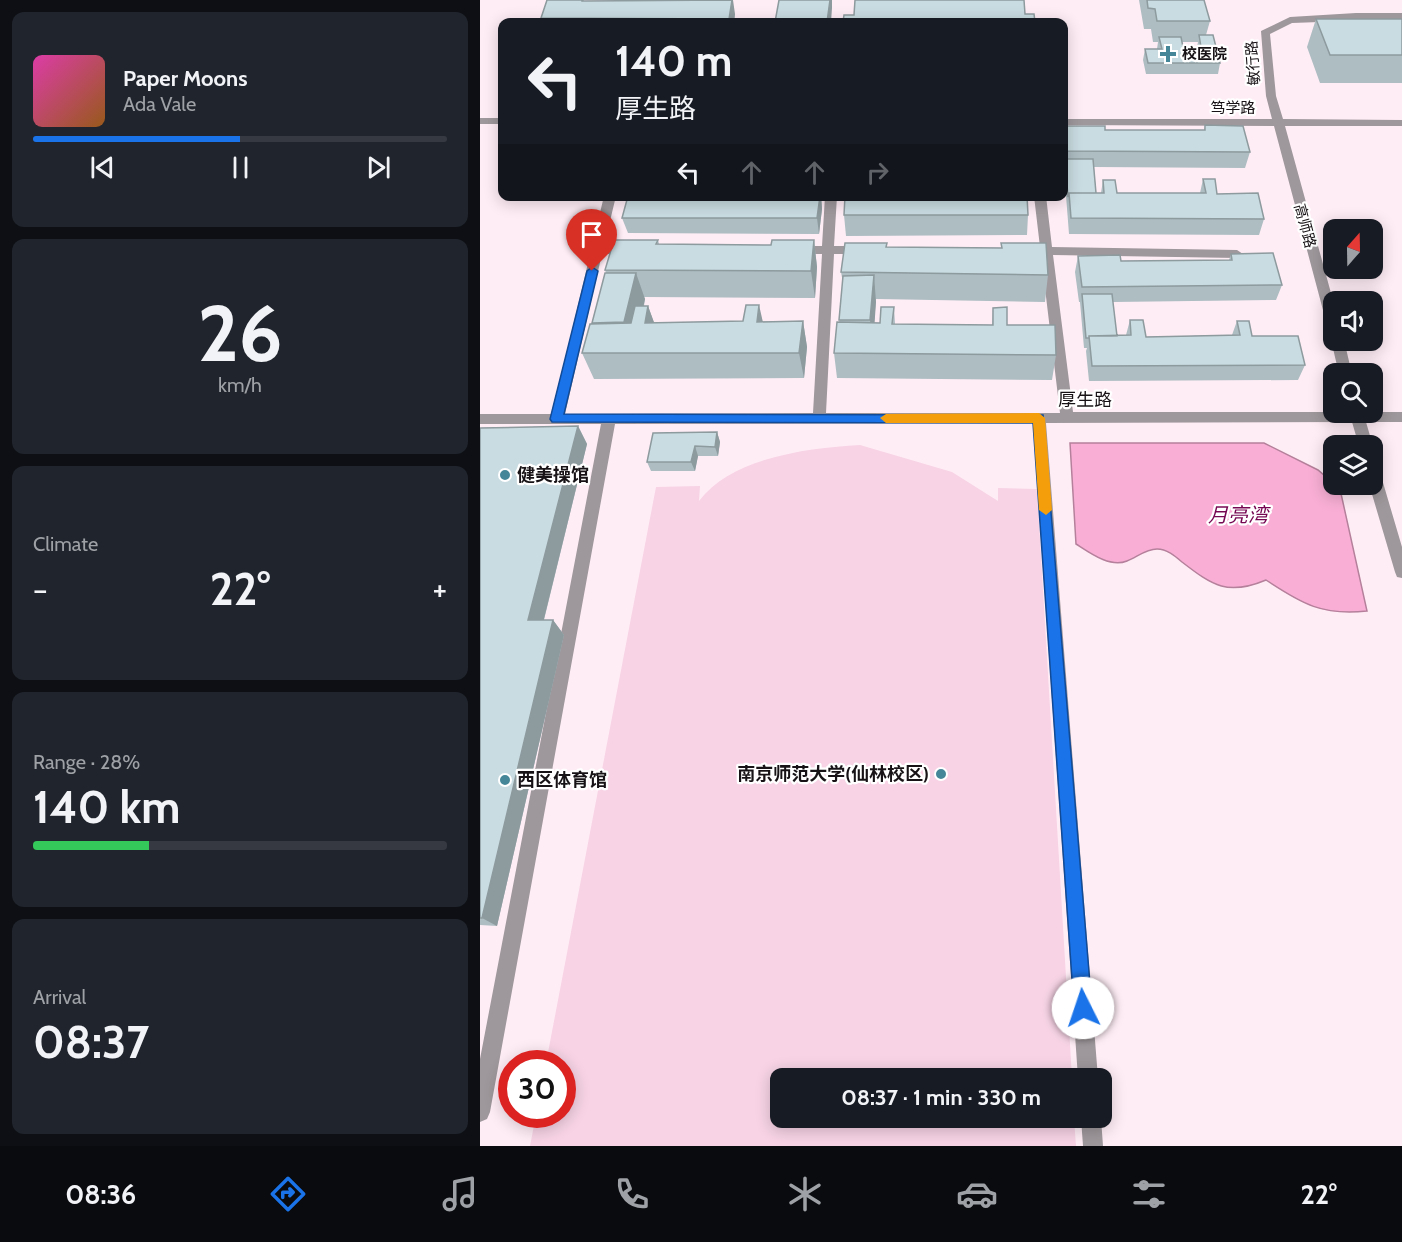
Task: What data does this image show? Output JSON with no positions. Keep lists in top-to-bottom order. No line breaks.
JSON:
{"streets":{"street":["敏行路","笃学路","高师路","厚生路"]},"crossings":[["敏行路","笃学路"],["敏行路","高师路"],["笃学路","高师路"]],"water":["月亮湾"],"places":{"health":["校医院"],"other":["健美操馆","南京师范大学(仙林校区)","西区体育馆"]},"north":"top","page":{"turn":["140 m","厚生路"],"song":["Paper Moons","Ada Vale"],"tile":[["26","km/h"],"Climate",["Range · 28%","140 km"],["Arrival","08:37"]],"heat":["−","22°","+"],"limit":"30","trip":"08:37 · 1 min · 330 m","tabs":["08:36","22°"]}}
